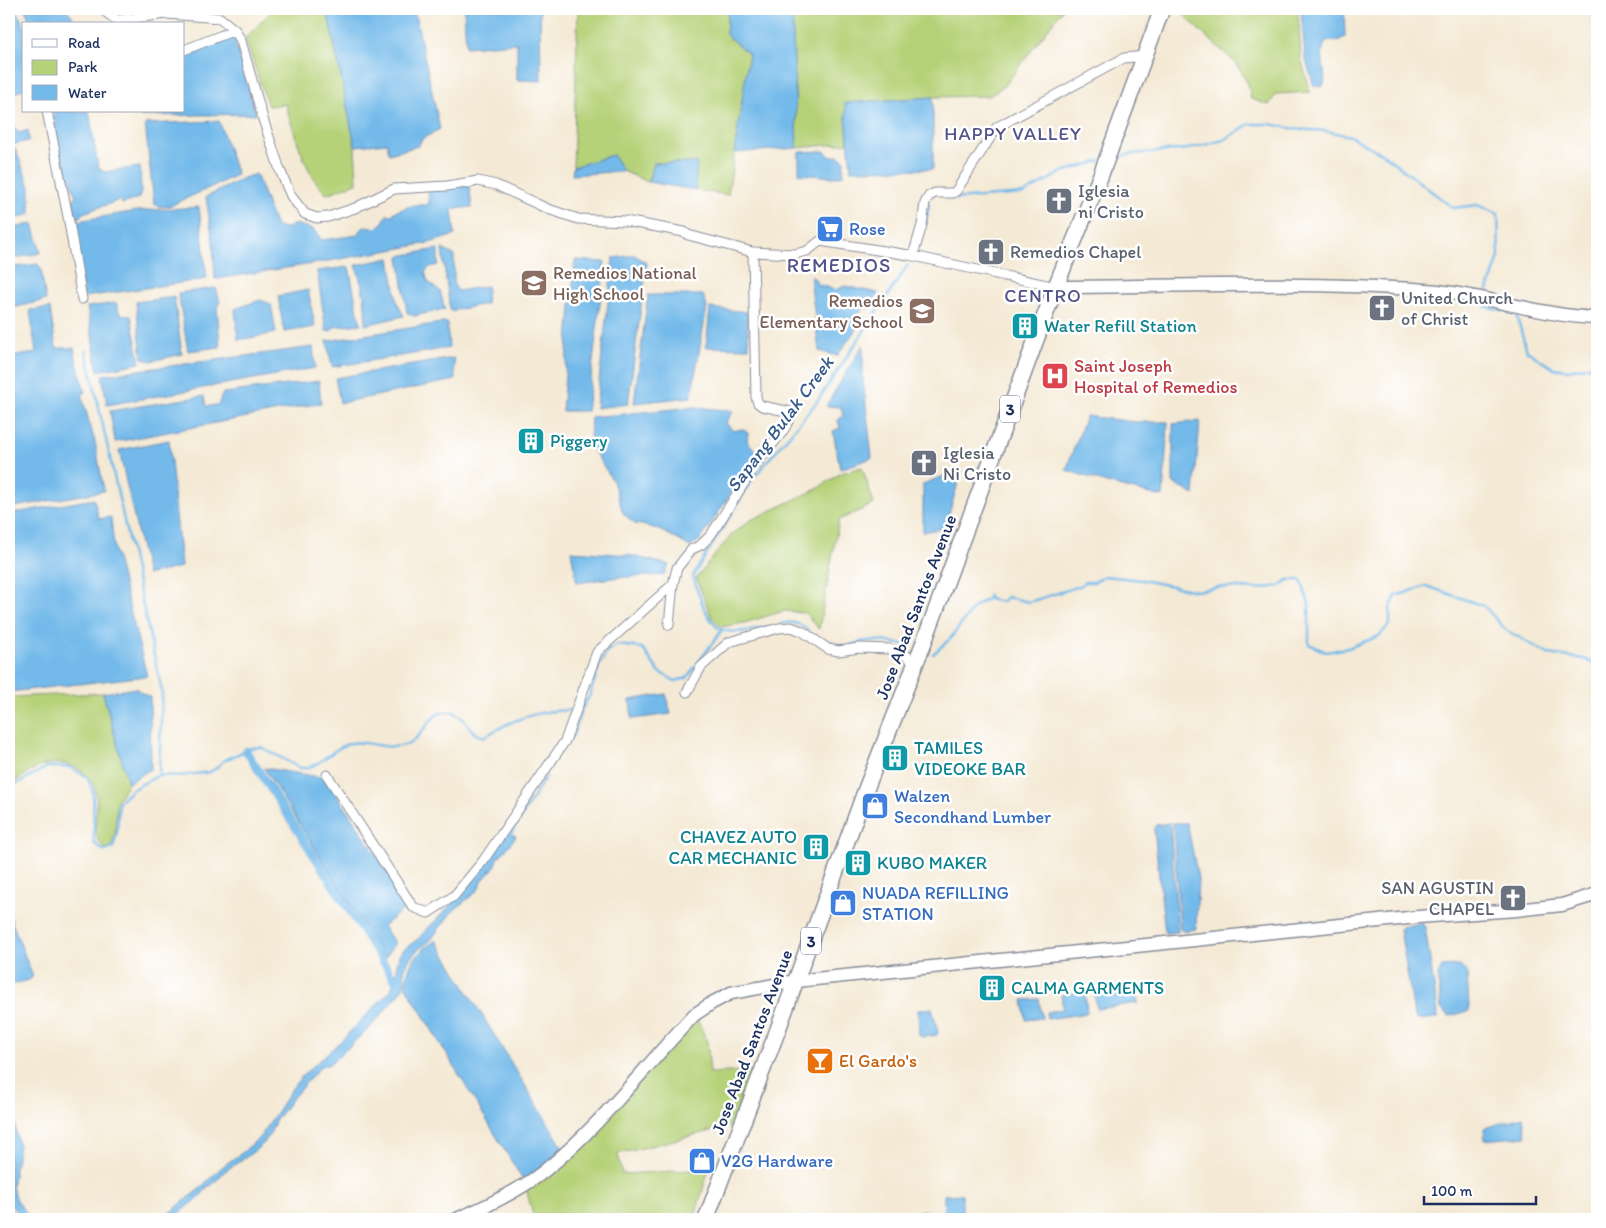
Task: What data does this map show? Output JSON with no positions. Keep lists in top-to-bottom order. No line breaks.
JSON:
{"streets":{"highway":["3","Jose Abad Santos Avenue"]},"districts":["HAPPY VALLEY","REMEDIOS","CENTRO"],"water":["Sapang Bulak Creek"],"places":{"church":["Iglesia ni Cristo","Remedios Chapel","United Church of Christ","Iglesia Ni Cristo","SAN AGUSTIN CHAPEL"],"supermarket":["Rose"],"school or university":["Remedios National High School","Remedios Elementary School"],"building":["Water Refill Station","Piggery","TAMILES VIDEOKE BAR","CHAVEZ AUTO CAR MECHANIC","KUBO MAKER","CALMA GARMENTS"],"hospital":["Saint Joseph Hospital of Remedios"],"shop":["Walzen Secondhand Lumber","NUADA REFILLING STATION","V2G Hardware"],"bar":["El Gardo's"]},"legend":["Road","Park","Water"],"scale_bar":"100 m"}
